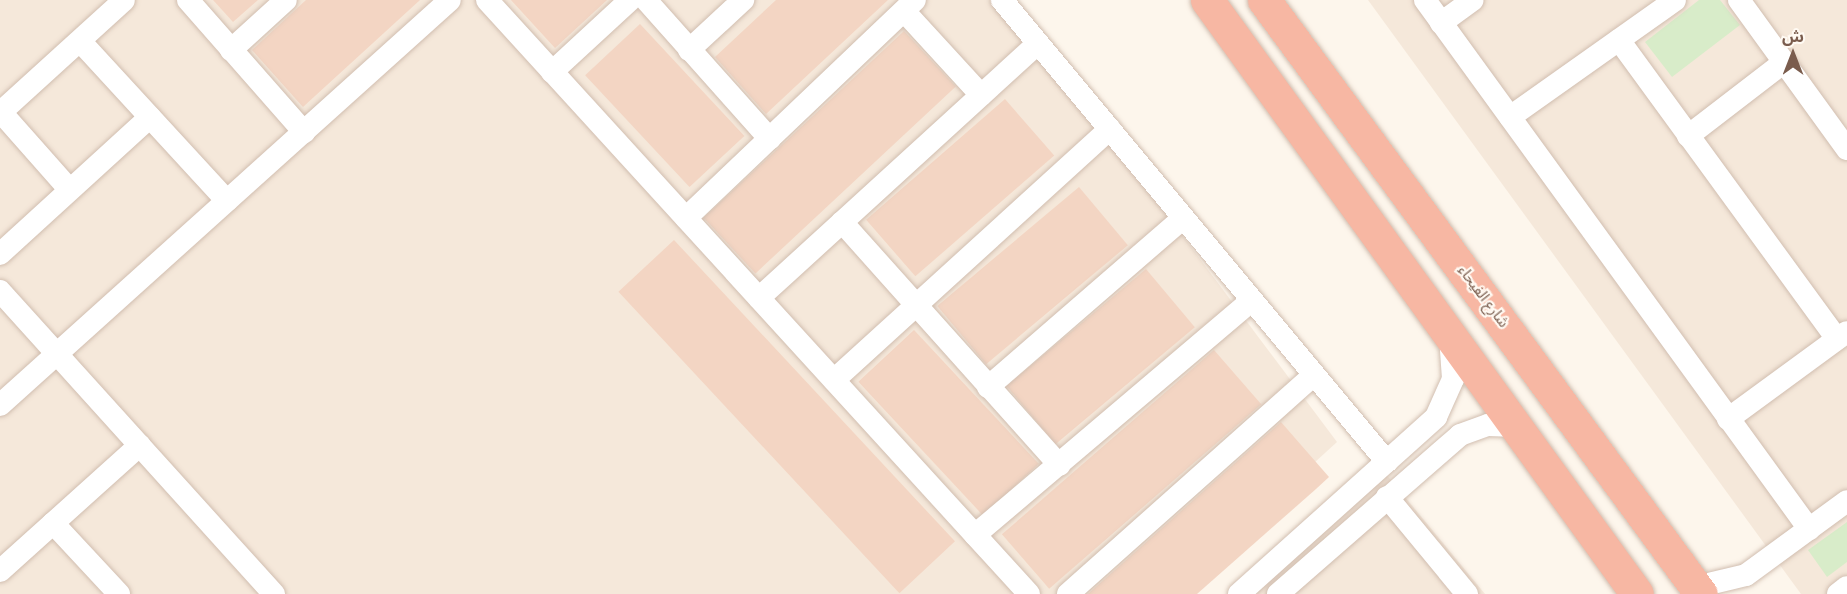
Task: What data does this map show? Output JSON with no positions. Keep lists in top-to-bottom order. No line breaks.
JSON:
{"streets":{"highway":["شارع الفيحاء"]},"north":"top"}
